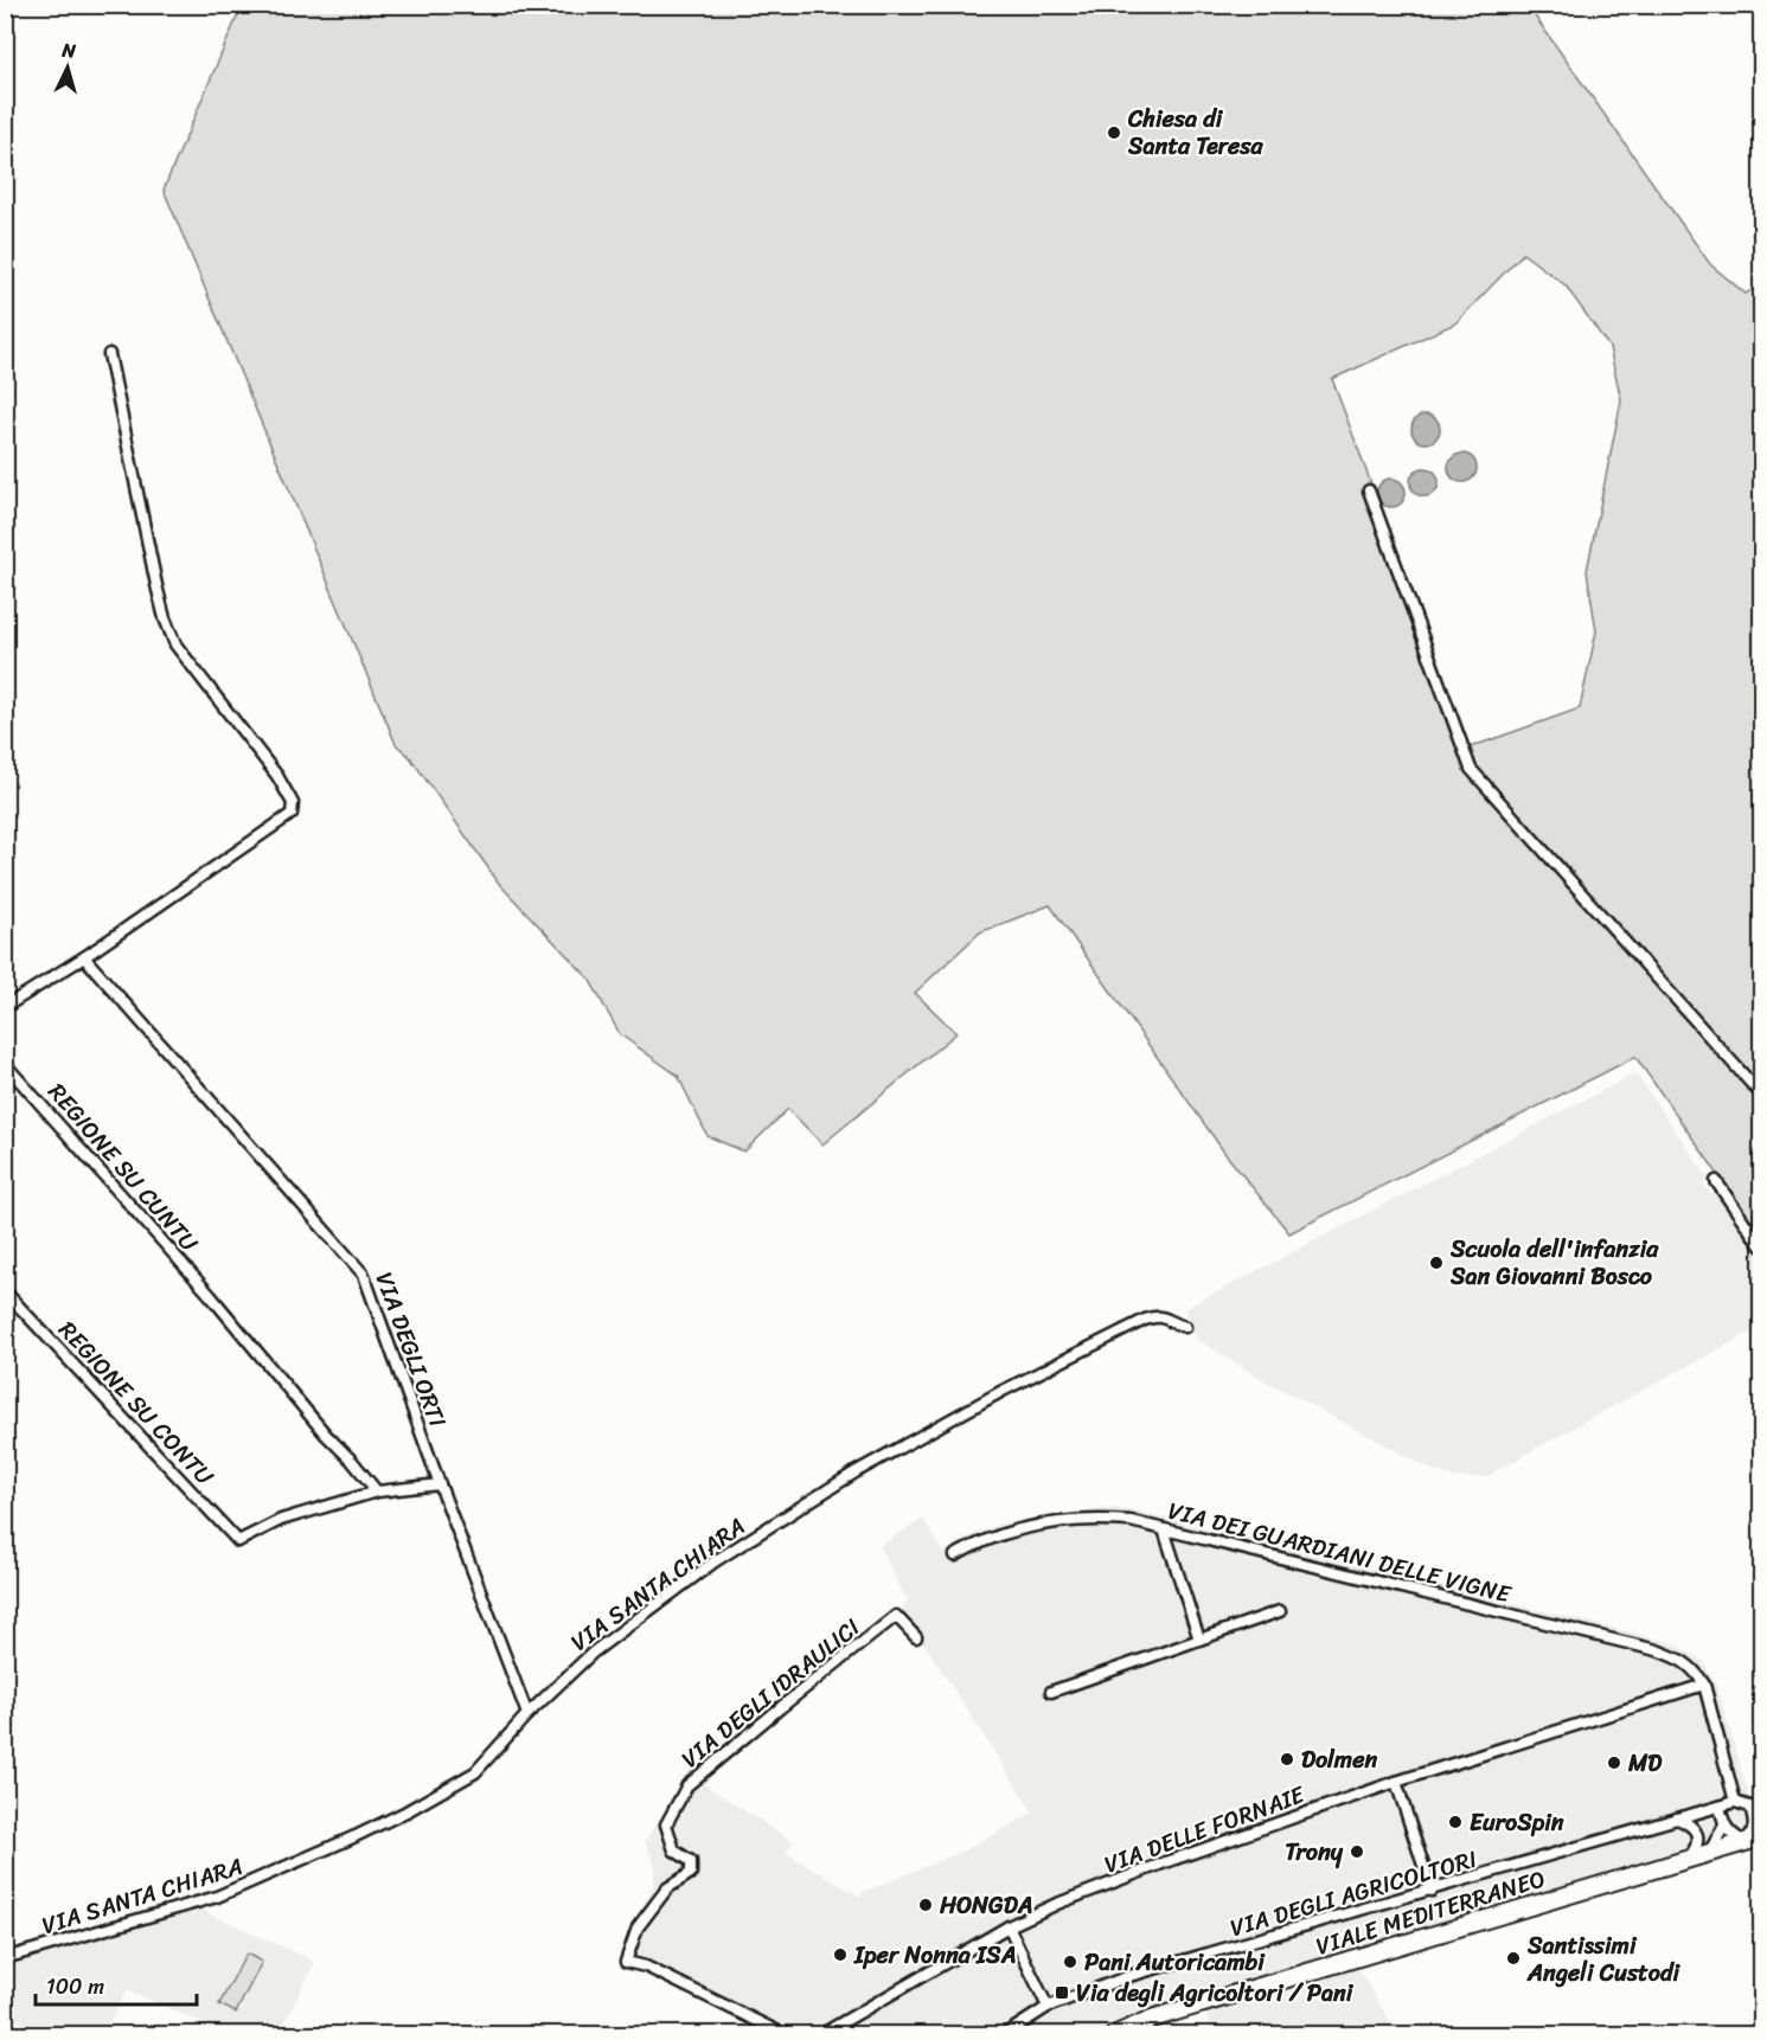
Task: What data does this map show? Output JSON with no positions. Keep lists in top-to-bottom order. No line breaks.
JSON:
{"streets":{"main road":["VIALE MEDITERRANEO"],"street":["REGIONE SU CUNTU","VIA DEGLI ORTI","REGIONE SU CONTU","VIA DEI GUARDIANI DELLE VIGNE","VIA SANTA CHIARA","VIA DEGLI IDRAULICI","VIA DELLE FORNAIE","VIA DEGLI AGRICOLTORI"]},"crossings":[["REGIONE SU CUNTU","REGIONE SU CONTU"],["VIA DEGLI ORTI","VIA SANTA CHIARA"],["VIA DEI GUARDIANI DELLE VIGNE","VIA DELLE FORNAIE"]],"places":{"other":["Chiesa di Santa Teresa","Scuola dell'infanzia San Giovanni Bosco","Dolmen","MD","EuroSpin","Trony","HONGDA","Iper Nonna ISA","Santissimi Angeli Custodi","Pani Autoricambi"],"transit":["Via degli Agricoltori / Pani"]},"scale_bar":"100 m","north":"top"}
